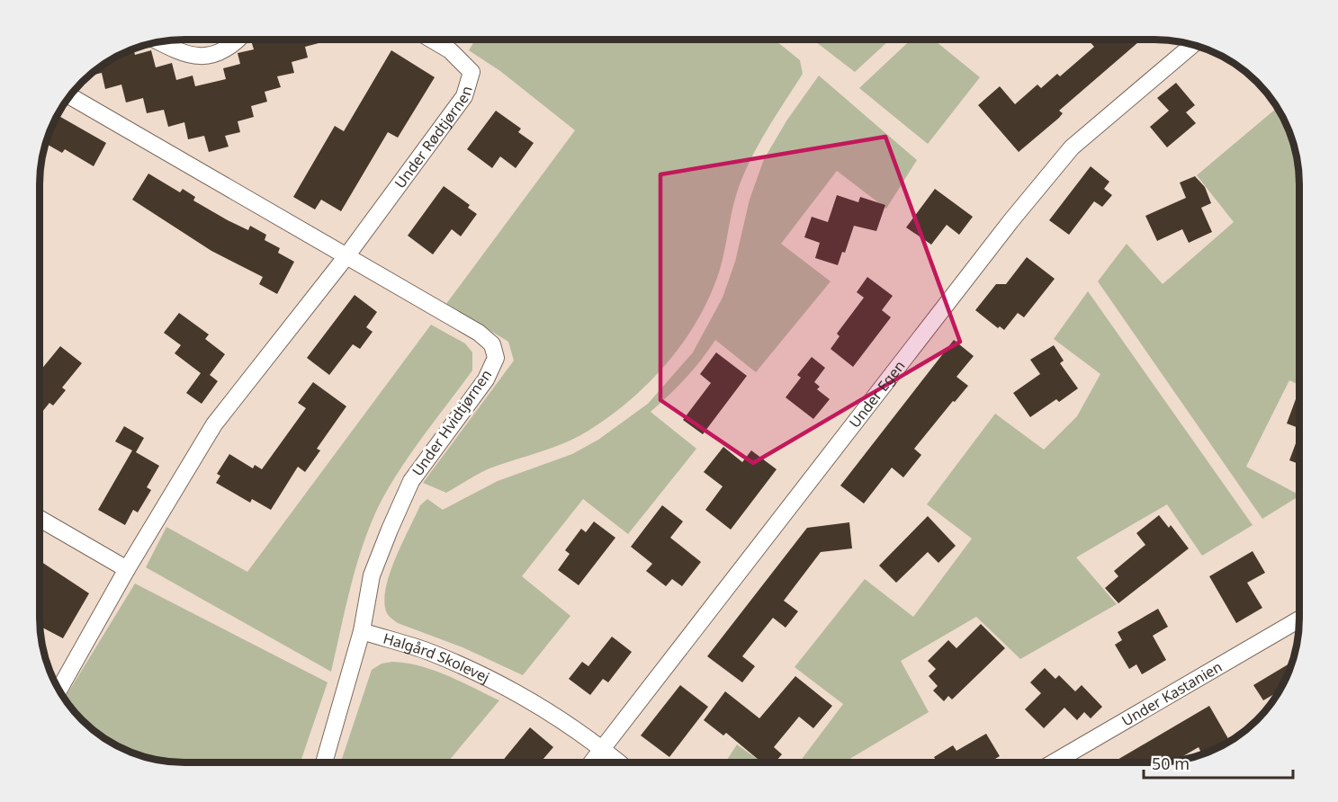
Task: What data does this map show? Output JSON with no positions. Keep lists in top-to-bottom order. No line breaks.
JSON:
{"streets":{"street":["Under Rødtjørnen","Under Egen","Under Hvidtjørnen","Halgård Skolevej","Under Kastanien"]},"crossings":[["Under Rødtjørnen","Under Hvidtjørnen"],["Under Egen","Halgård Skolevej"],["Under Hvidtjørnen","Halgård Skolevej"]],"scale_bar":"50 m"}
